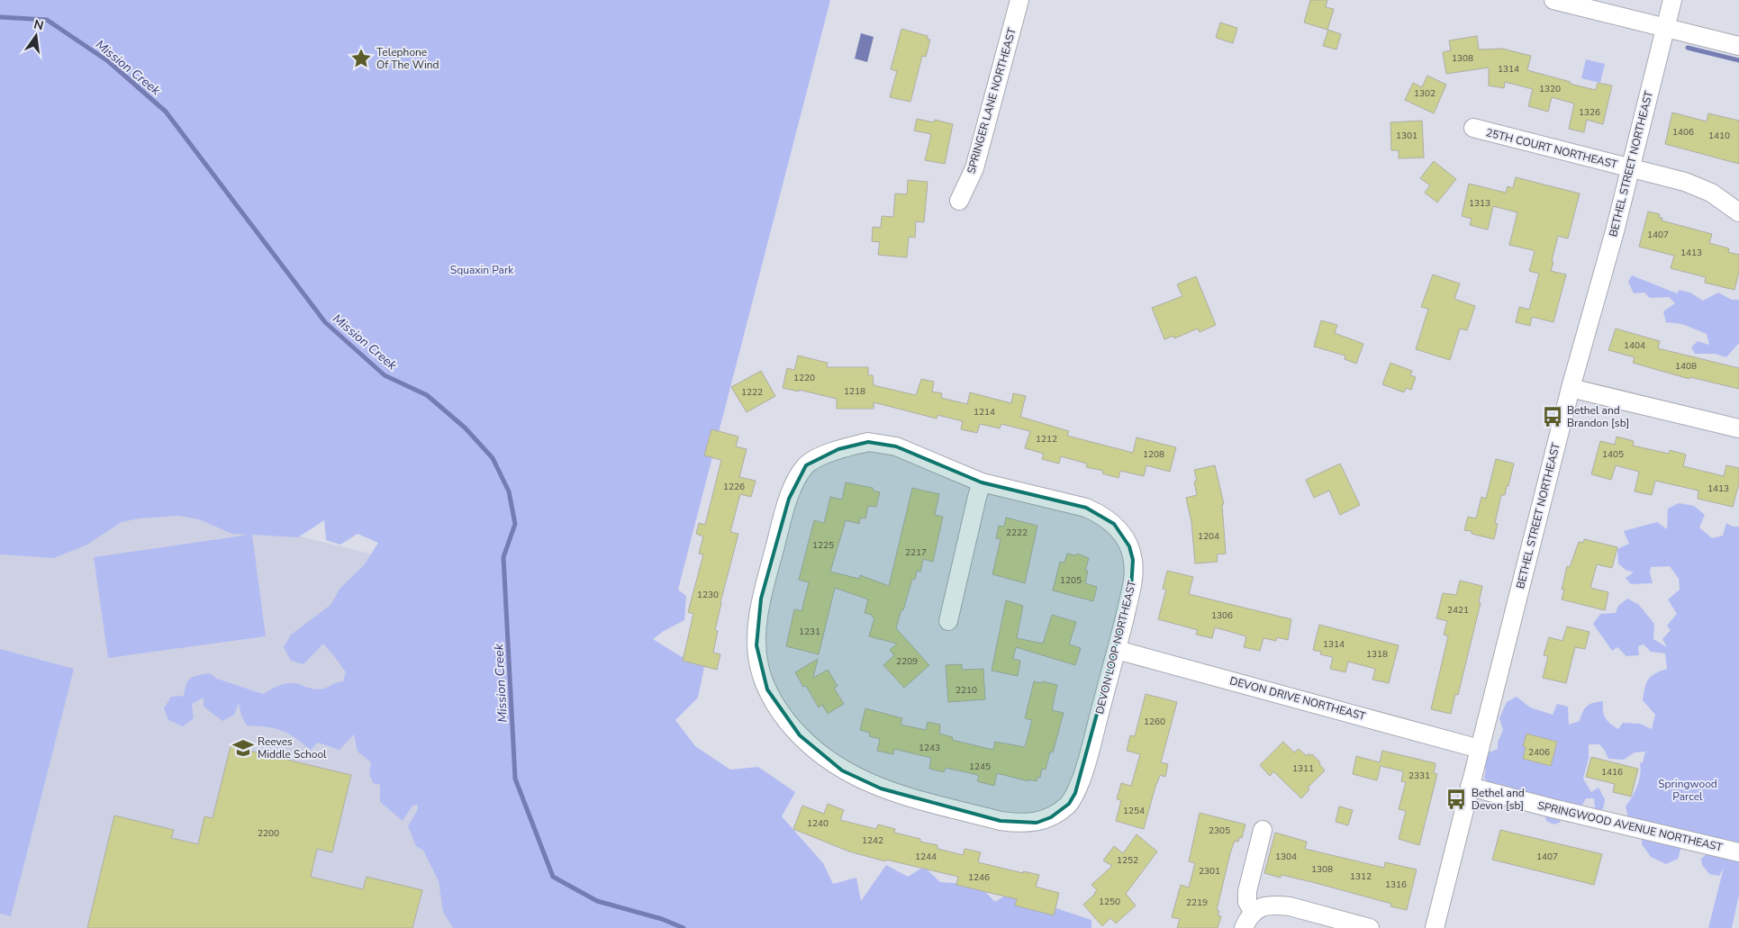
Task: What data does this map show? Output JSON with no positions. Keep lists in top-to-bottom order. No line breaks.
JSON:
{"streets":{"street":["SPRINGER LANE NORTHEAST","25TH COURT NORTHEAST","BETHEL STREET NORTHEAST","DEVON LOOP NORTHEAST","DEVON DRIVE NORTHEAST","SPRINGWOOD AVENUE NORTHEAST"]},"crossings":[["25TH COURT NORTHEAST","BETHEL STREET NORTHEAST"],["BETHEL STREET NORTHEAST","DEVON DRIVE NORTHEAST"],["BETHEL STREET NORTHEAST","SPRINGWOOD AVENUE NORTHEAST"],["DEVON LOOP NORTHEAST","DEVON DRIVE NORTHEAST"]],"water":["Mission Creek"],"parks":["Squaxin Park","Springwood Parcel"],"places":{"place":["Telephone Of The Wind"],"bus stop":["Bethel and Brandon [sb]","Bethel and Devon [sb]"],"school or university":["Reeves Middle School"]},"house_numbers":["1308","1314","1320","1302","1326","1406","1301","1410","1313","1407","1413","1404","1408","1220","1218","1222","1214","1212","1208","1405","1226","1413","2222","1204","1225","2217","1205","1230","2421","1306","1231","1314","1318","2209","2210","1260","1243","2406","1245","1311","1416","2331","1254","1240","2305","2200","1242","1244","1304","1407","1252","1308","2301","1312","1246","1316","1250","2219"],"north":"top"}
